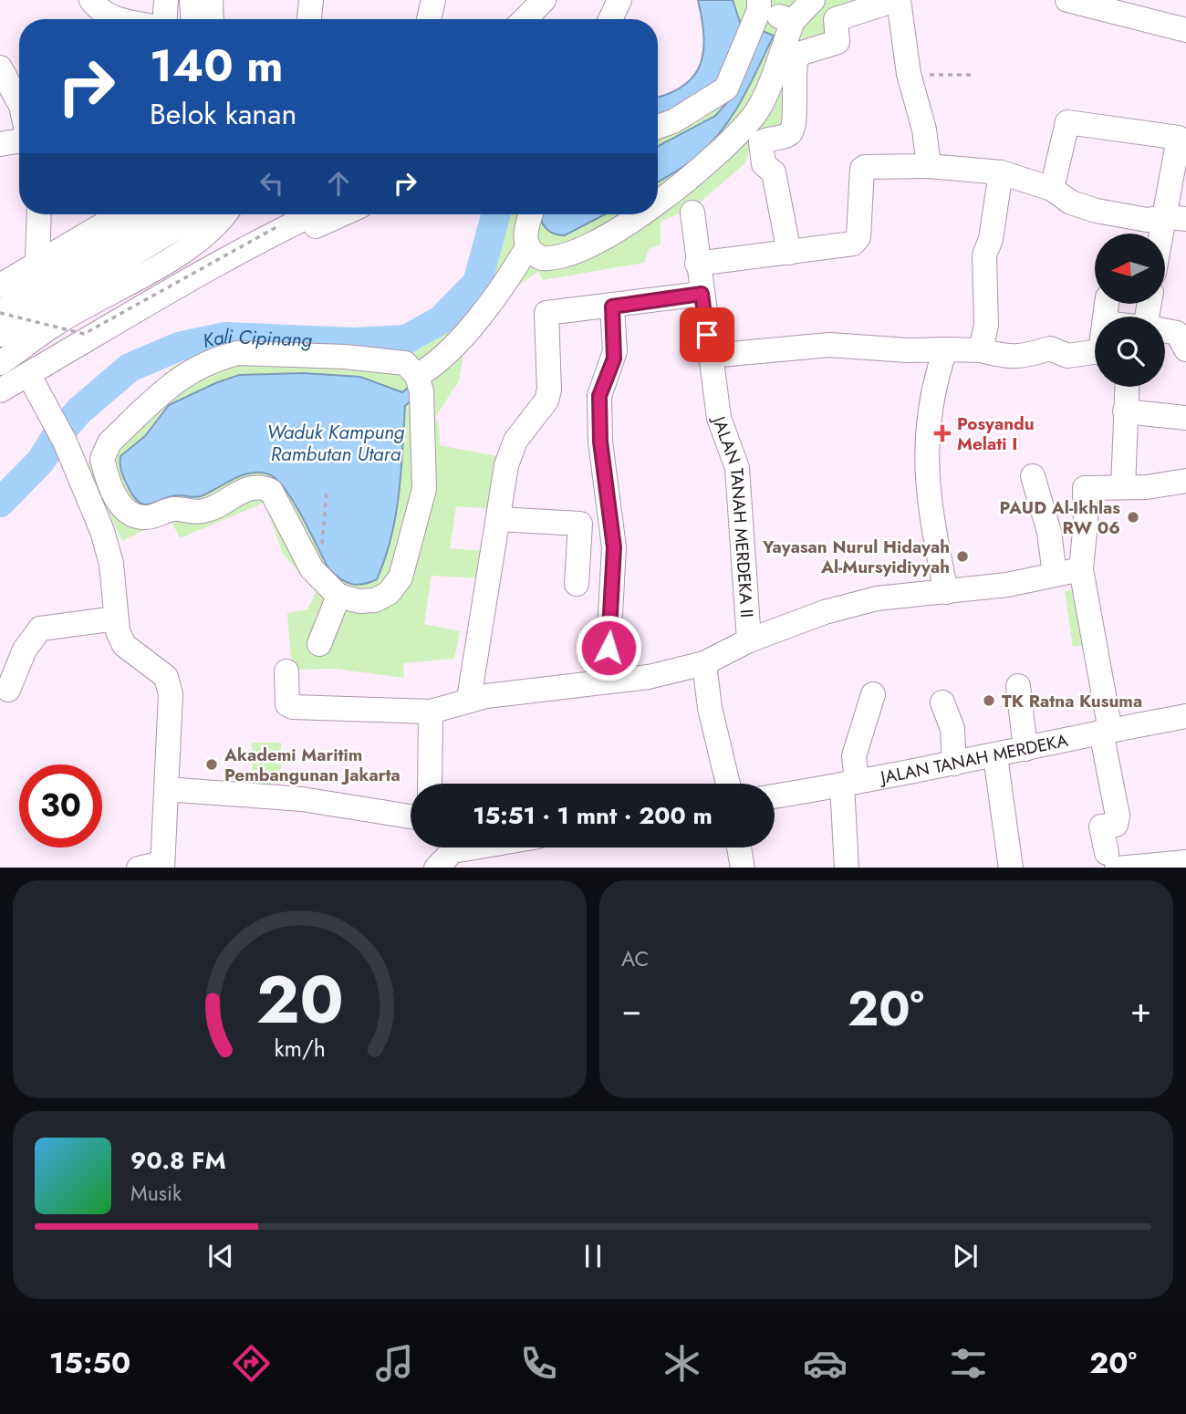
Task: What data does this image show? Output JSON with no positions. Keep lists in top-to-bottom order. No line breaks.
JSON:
{"streets":{"street":["JALAN TANAH MERDEKA II","JALAN TANAH MERDEKA"]},"water":["Kali Cipinang","Waduk Kampung Rambutan Utara"],"places":{"health":["Posyandu Melati I"],"other":["PAUD Al-Ikhlas RW 06","Yayasan Nurul Hidayah Al-Mursyidiyyah","TK Ratna Kusuma","Akademi Maritim Pembangunan Jakarta"]},"north":"left","page":{"turn":["140 m","Belok kanan"],"limit":"30","trip":"15:51 · 1 mnt · 200 m","tile":"AC","heat":["−","20°","+"],"song":["90.8 FM","Musik"],"tabs":["15:50","20°"],"gauge":["20","km/h"]}}
